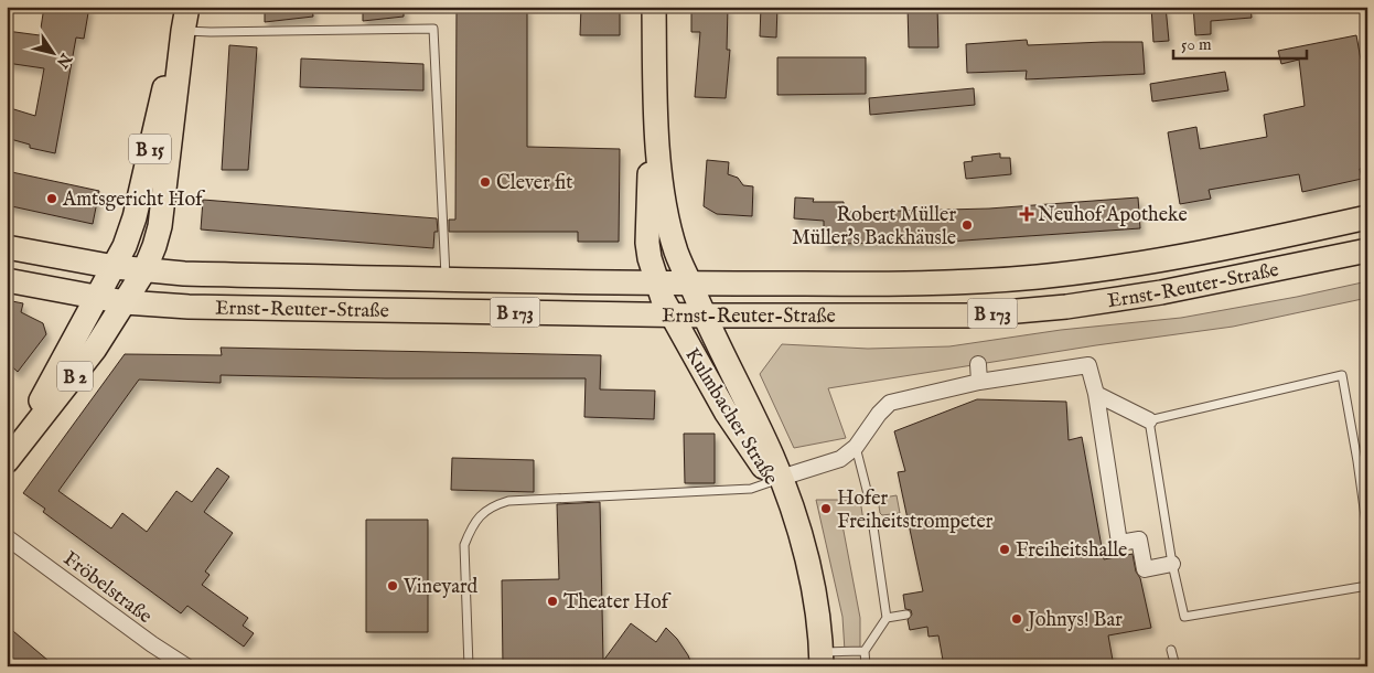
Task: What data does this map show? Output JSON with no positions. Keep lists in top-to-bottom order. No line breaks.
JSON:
{"streets":{"main road":["B 15","Ernst-Reuter-Straße","B 173","B 2","Kulmbacher Straße"],"street":["Fröbelstraße"]},"crossings":[["B 15","Ernst-Reuter-Straße"],["B 15","B 2"],["Ernst-Reuter-Straße","B 2"],["Ernst-Reuter-Straße","Kulmbacher Straße"]],"places":{"other":["Clever fit","Amtsgericht Hof","Robert Müller Müller's Backhäusle","Hofer Freiheitstrompeter","Freiheitshalle","Vineyard","Theater Hof","Johnys! Bar"],"health":["Neuhof Apotheke"]},"scale_bar":"50 m","north":"bottom right"}
